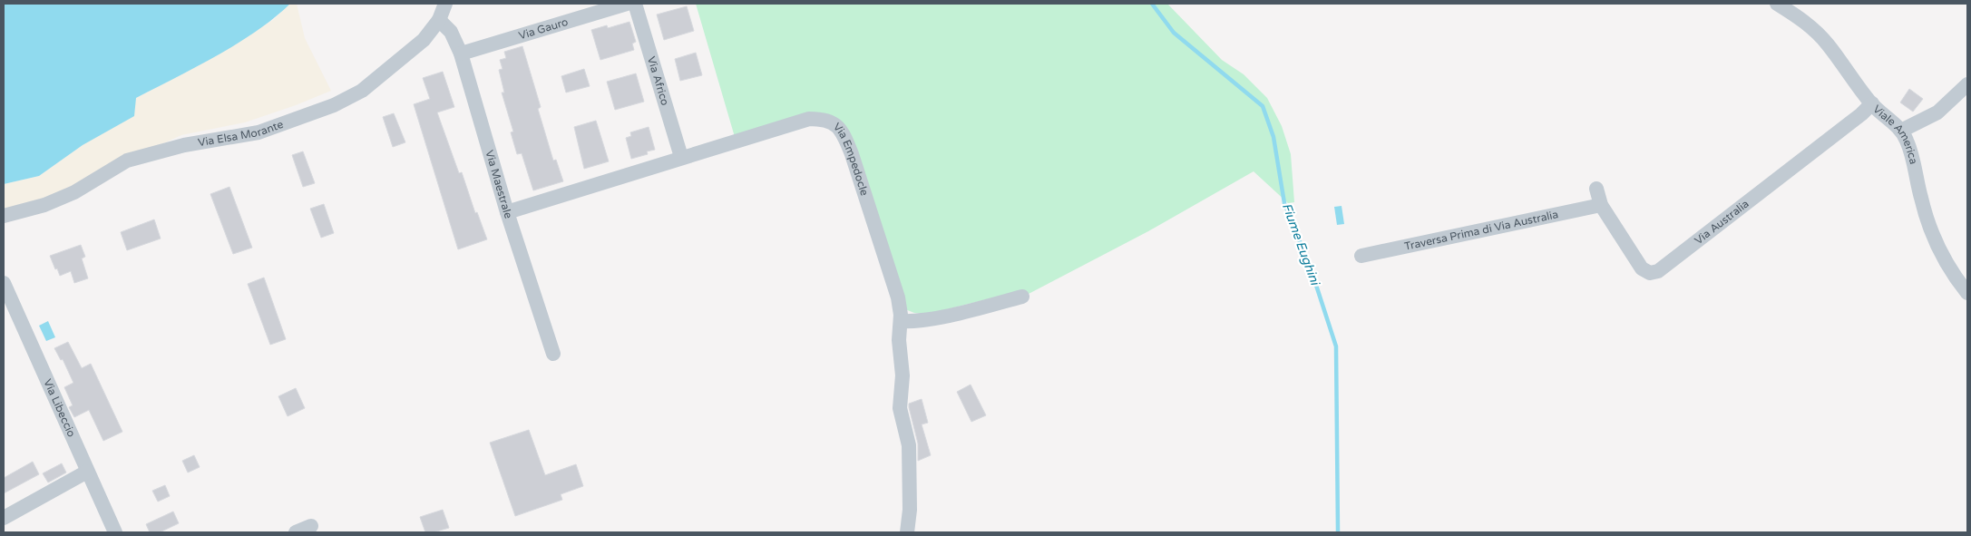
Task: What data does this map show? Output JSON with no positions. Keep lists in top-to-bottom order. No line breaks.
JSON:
{"streets":{"street":["Via Gauro","Via Africo","Via Elsa Morante","Viale America","Via Empedocle","Via Maestrale","Via Australia","Traversa Prima di Via Australia","Via Libeccio"]},"crossings":[["Via Gauro","Via Maestrale"],["Via Africo","Via Empedocle"],["Via Elsa Morante","Via Maestrale"],["Viale America","Via Australia"],["Via Empedocle","Via Maestrale"],["Via Australia","Traversa Prima di Via Australia"]],"water":["Fiume Eughini"]}
